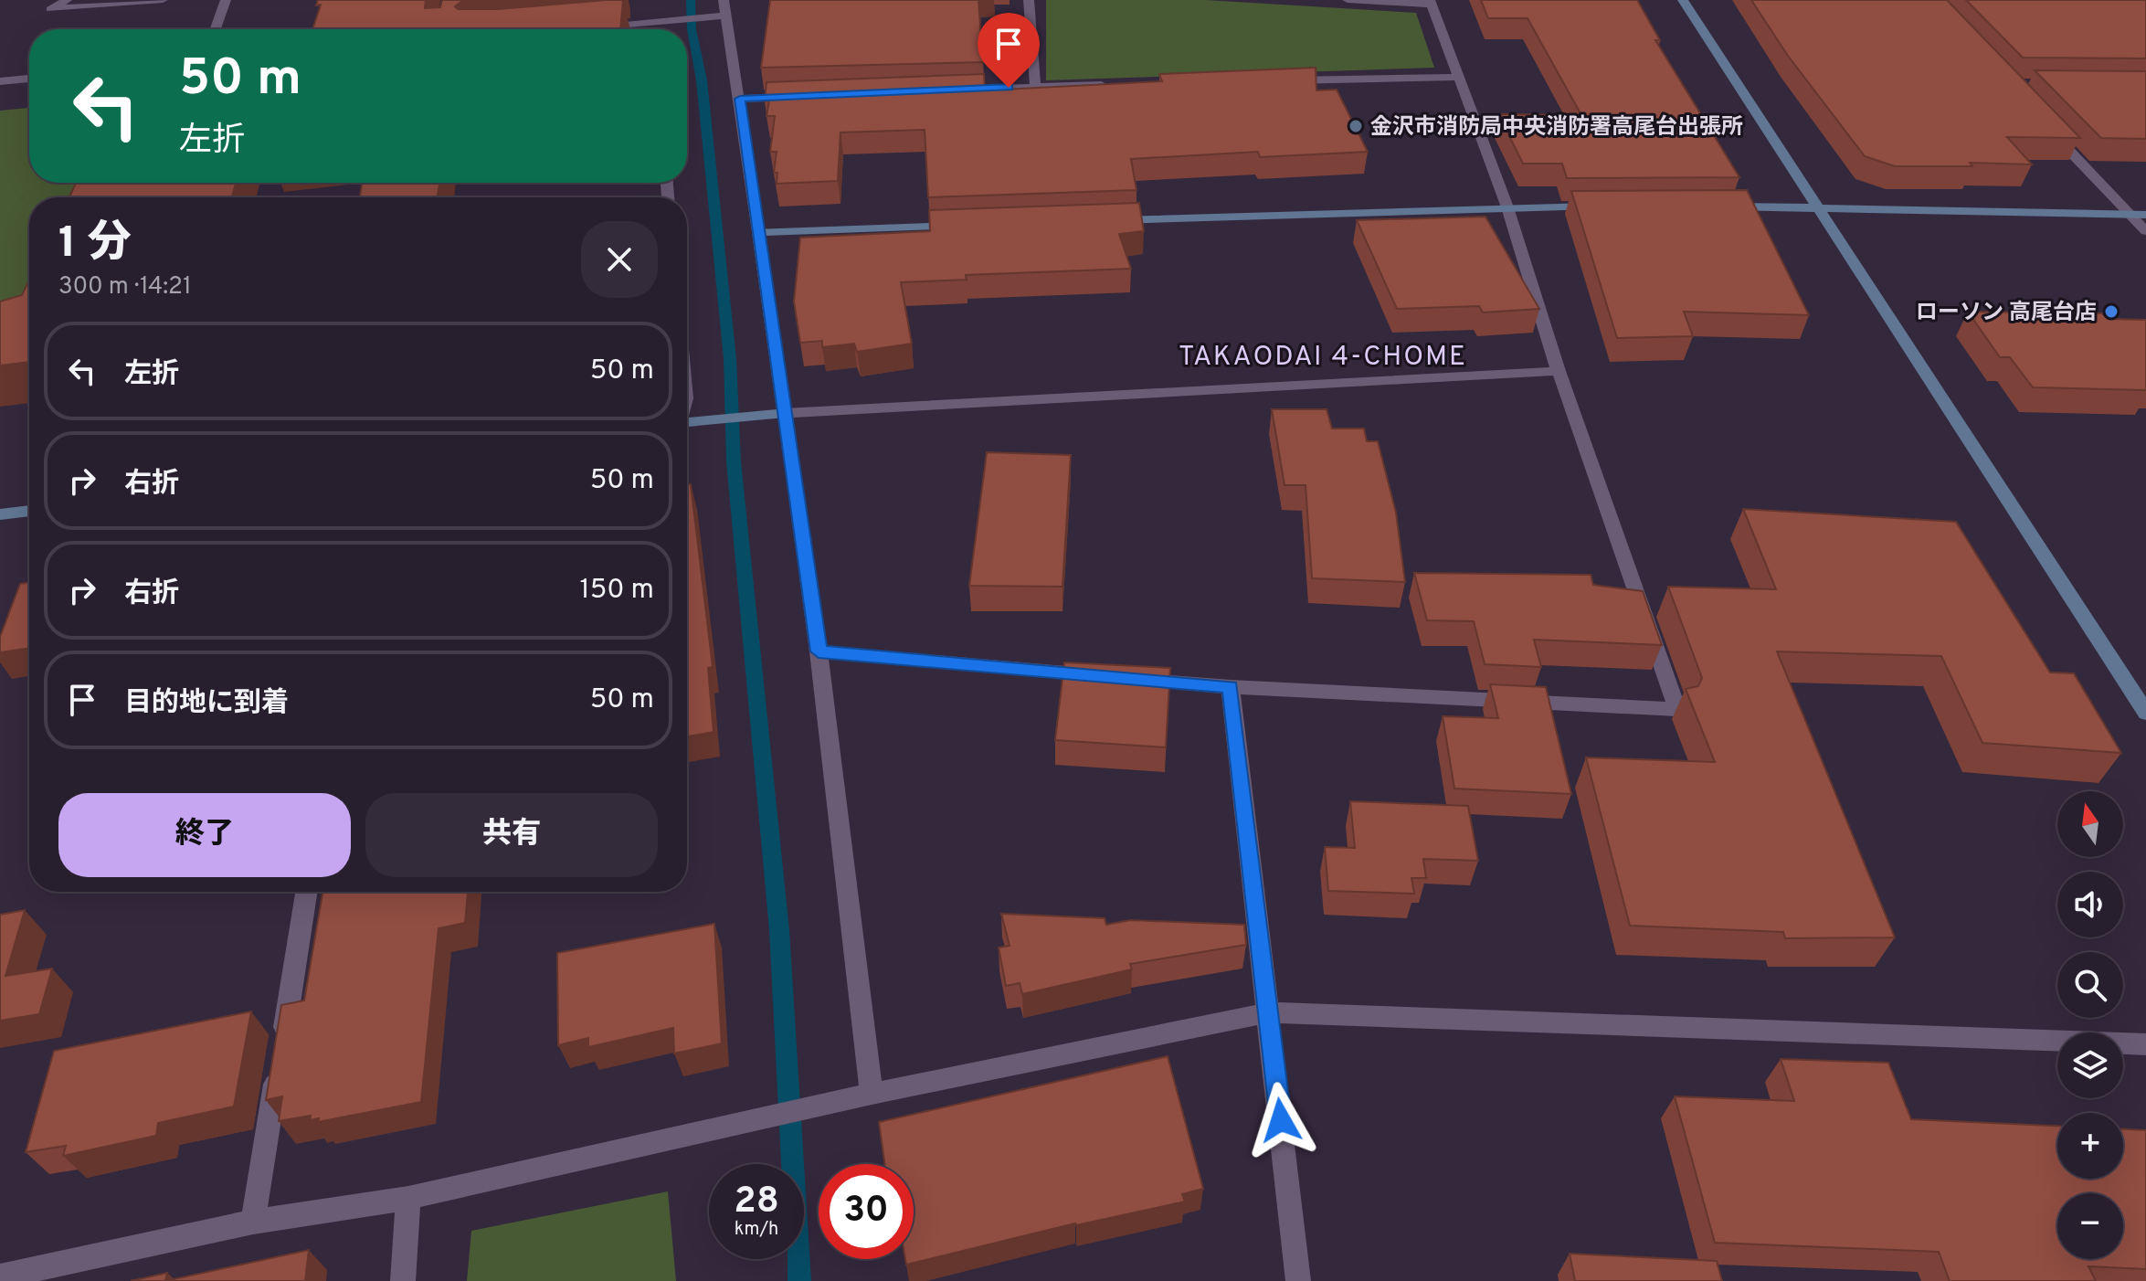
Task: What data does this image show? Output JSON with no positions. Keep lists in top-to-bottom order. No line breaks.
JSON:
{"districts":["TAKAODAI 4-CHOME"],"places":["金沢市消防局中央消防署高尾台出張所","ローソン 高尾台店"],"north":"top","page":{"turn":["50 m","左折"],"heading":["1 分","300 m · 14:21"],"list":[{"name":"左折","value":"50 m"},{"name":"右折","value":"50 m"},{"name":"右折","value":"150 m"},{"name":"目的地に到着","value":"50 m"}],"buttons":["終了","共有"],"map_buttons":["+","−"],"speed":"28 km/h","limit":"30"}}
